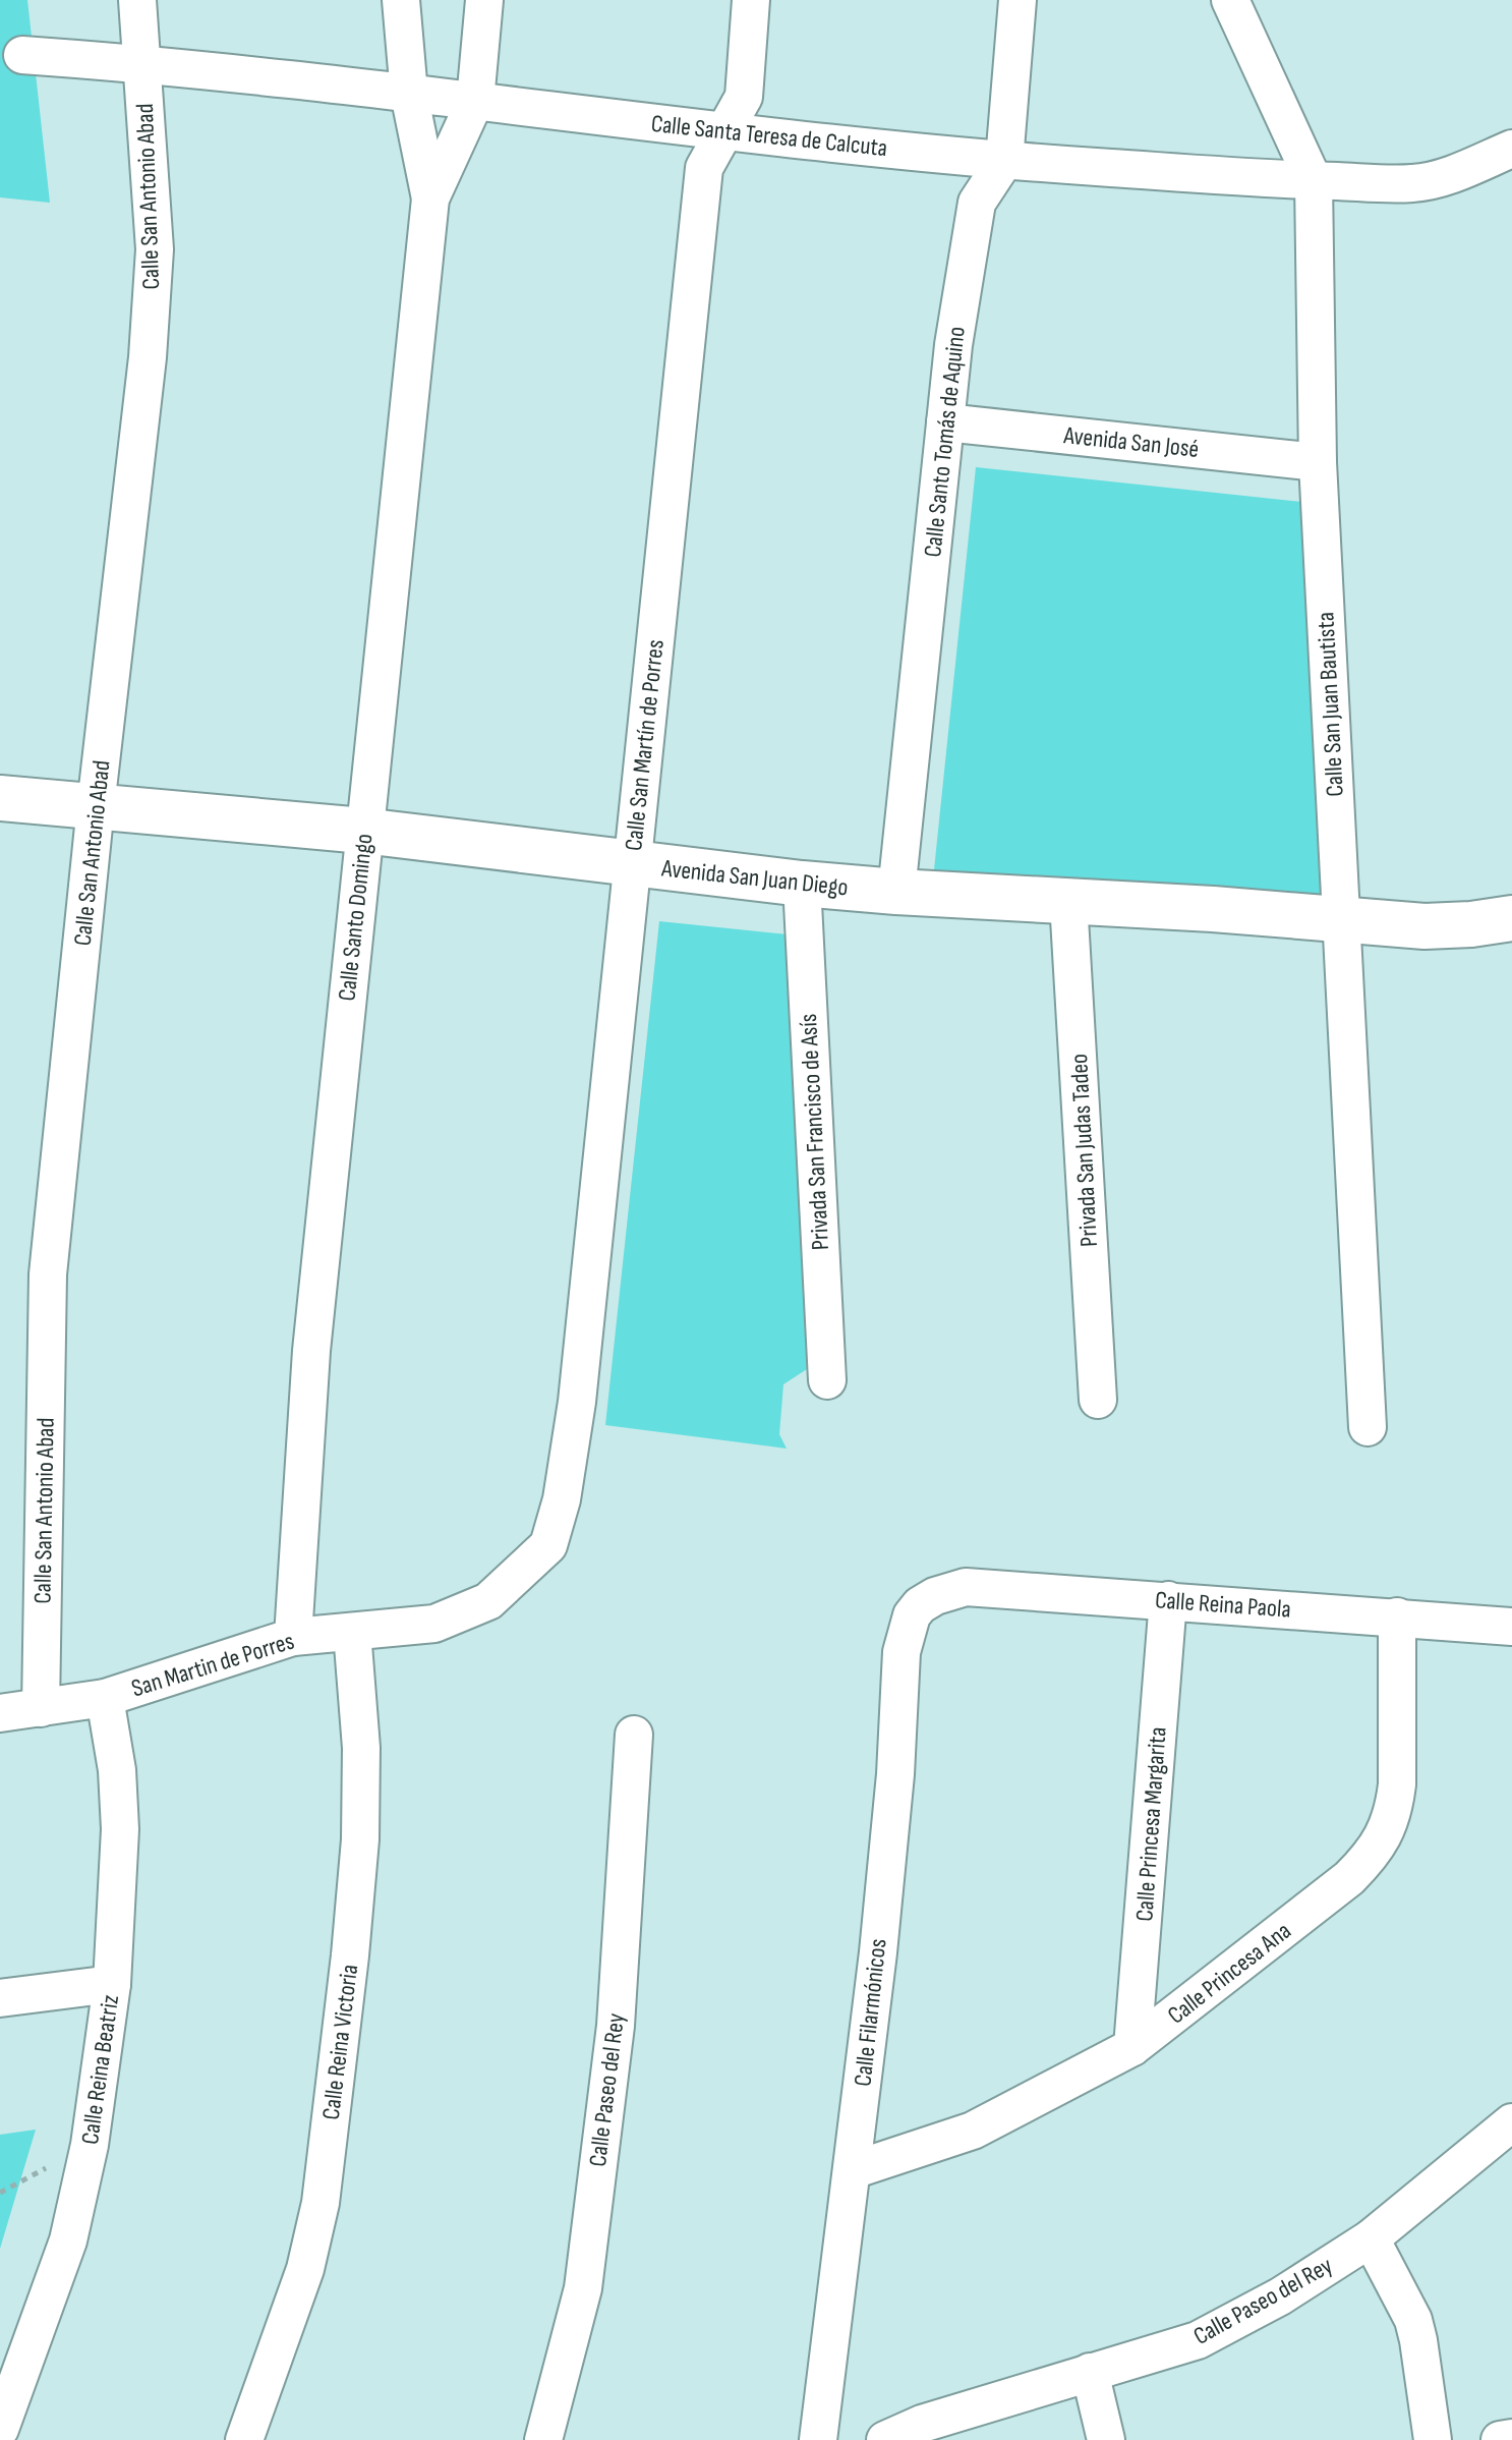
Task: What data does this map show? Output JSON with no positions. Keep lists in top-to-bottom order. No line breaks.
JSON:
{"streets":{"street":["Calle Santa Teresa de Calcuta","Calle San Antonio Abad","Calle Santo Tomás de Aquino","Avenida San José","Calle San Juan Bautista","Calle San Martín de Porres","Avenida San Juan Diego","Calle Santo Domingo","Privada San Francisco de Asís","Privada San Judas Tadeo","Calle Reina Paola","San Martin de Porres","Calle Princesa Margarita","Calle Princesa Ana","Calle Filarmónicos","Calle Reina Victoria","Calle Reina Beatriz","Calle Paseo del Rey"]},"crossings":[["Calle Santa Teresa de Calcuta","Calle San Antonio Abad"],["Calle Santa Teresa de Calcuta","Calle Santo Tomás de Aquino"],["Calle Santa Teresa de Calcuta","Calle San Juan Bautista"],["Calle Santa Teresa de Calcuta","Calle San Martín de Porres"],["Calle Santa Teresa de Calcuta","Calle Santo Domingo"],["Calle San Antonio Abad","Avenida San Juan Diego"],["Calle San Antonio Abad","San Martin de Porres"],["Calle Santo Tomás de Aquino","Avenida San José"],["Calle Santo Tomás de Aquino","Avenida San Juan Diego"],["Avenida San José","Calle San Juan Bautista"],["Calle San Juan Bautista","Avenida San Juan Diego"],["Calle San Martín de Porres","Avenida San Juan Diego"],["Calle San Martín de Porres","San Martin de Porres"],["Avenida San Juan Diego","Calle Santo Domingo"],["Avenida San Juan Diego","Privada San Francisco de Asís"],["Avenida San Juan Diego","Privada San Judas Tadeo"],["Calle Santo Domingo","San Martin de Porres"],["Calle Reina Paola","Calle Princesa Margarita"],["Calle Reina Paola","Calle Princesa Ana"],["Calle Reina Paola","Calle Filarmónicos"],["San Martin de Porres","Calle Reina Victoria"],["San Martin de Porres","Calle Reina Beatriz"],["Calle Princesa Margarita","Calle Princesa Ana"],["Calle Princesa Ana","Calle Filarmónicos"]]}
